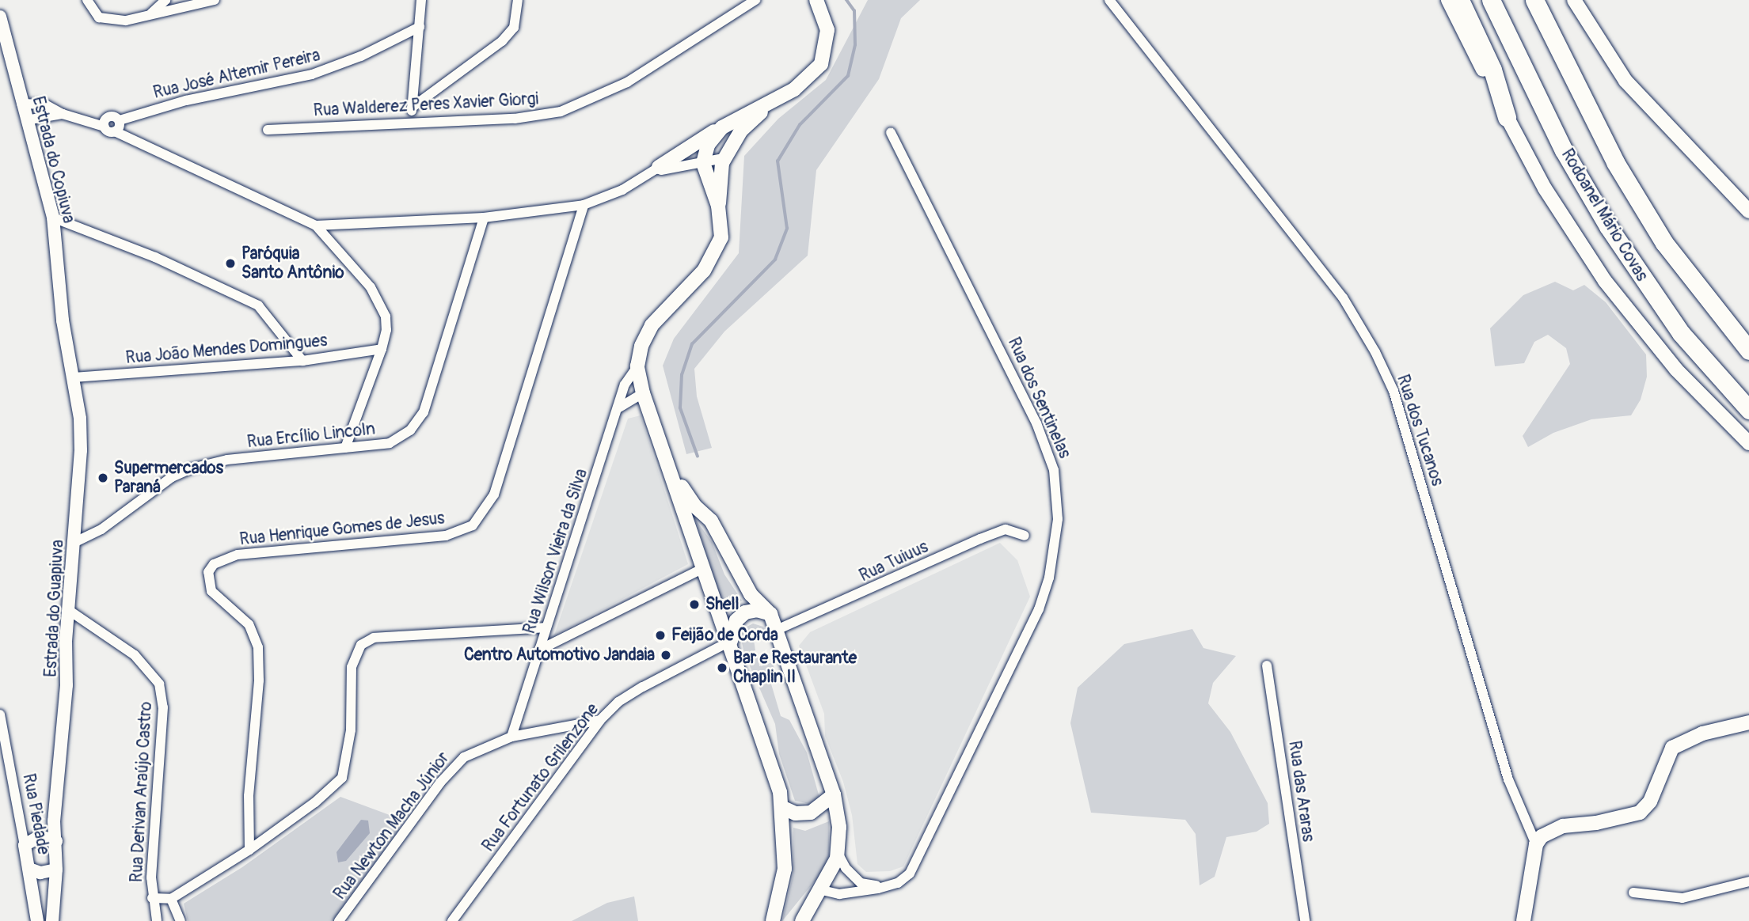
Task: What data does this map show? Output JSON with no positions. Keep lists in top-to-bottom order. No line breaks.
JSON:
{"streets":{"highway":["Rodoanel Mário Covas"],"street":["Rua José Altemir Pereira","Rua Walderez Peres Xavier Giorgi","Estrada do Copiuva","Rua João Mendes Domingues","Rua dos Sentinelas","Rua dos Tucanos","Rua Ercílio Lincoln","Rua Henrique Gomes de Jesus","Rua Wilson Vieira da Silva","Rua Tuiuus","Estrada do Guapiuva","Rua Fortunato Grilenzone","Rua das Araras","Rua Derivan Araújo Castro","Rua Piedade","Rua Newton Macha Júnior"]},"crossings":[["Estrada do Copiuva","Rua João Mendes Domingues"],["Estrada do Copiuva","Estrada do Guapiuva"],["Rua João Mendes Domingues","Estrada do Guapiuva"],["Rua Ercílio Lincoln","Estrada do Guapiuva"],["Rua Wilson Vieira da Silva","Rua Newton Macha Júnior"],["Estrada do Guapiuva","Rua Derivan Araújo Castro"],["Estrada do Guapiuva","Rua Piedade"],["Rua Fortunato Grilenzone","Rua Newton Macha Júnior"]],"places":["Paróquia Santo Antônio","Supermercados Paraná","Shell","Feijão de Corda","Centro Automotivo Jandaia","Bar e Restaurante Chaplin II"]}
